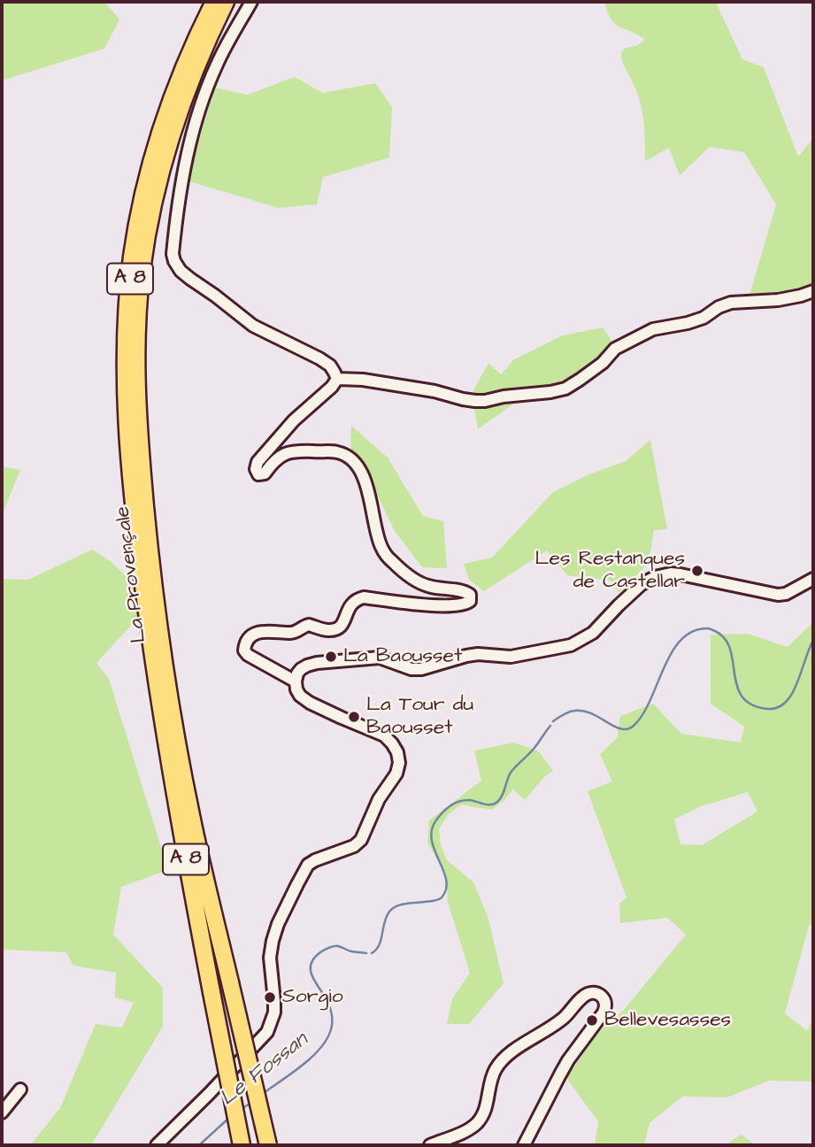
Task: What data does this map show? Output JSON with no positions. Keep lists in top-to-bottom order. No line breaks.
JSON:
{"streets":{"highway":["A 8","La Provençale"]},"water":["Le Fossan"],"places":["Les Restanques de Castellar","La Baousset","La Tour du Baousset","Sorgio","Bellevesasses"]}
